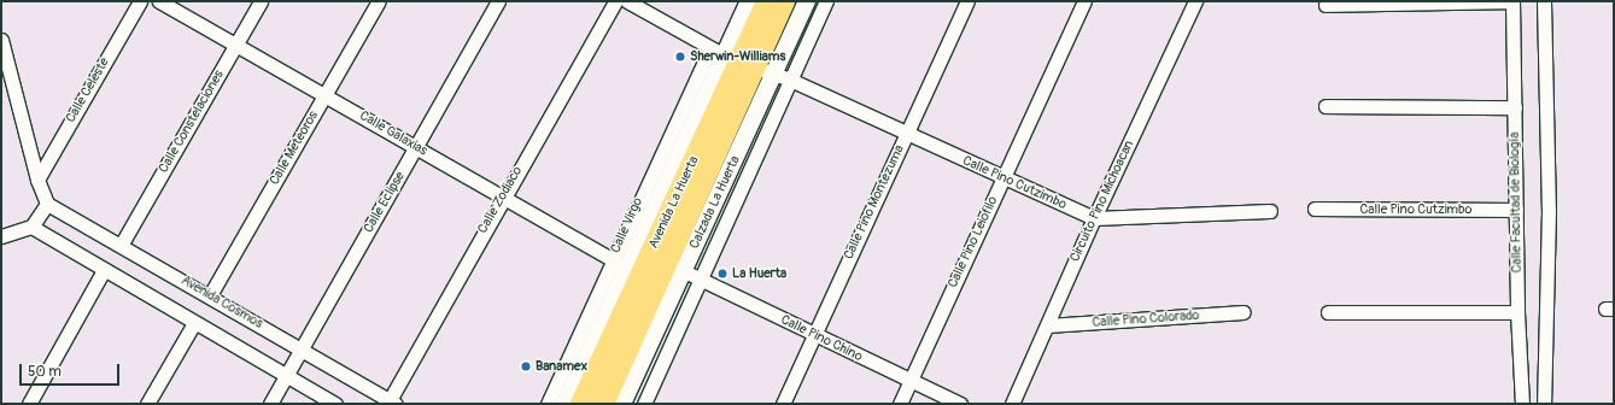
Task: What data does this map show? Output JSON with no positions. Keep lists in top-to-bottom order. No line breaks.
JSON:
{"streets":{"main road":["Avenida La Huerta"],"street":["Calle Celeste","Calle Constelaciones","Calle Galaxias","Calle Meteoros","Calle Pino Cutzimbo","Calle Zodiaco","Circuito Pino Michoacan","Calle Eclipse","Calzada La Huerta","Calle Pino Montezuma","Calle Facultad de Biología","Calle Virgo","Calle Pino Leiofilo","Avenida Cosmos","Calle Pino Colorado","Calle Pino Chino"]},"crossings":[["Calle Constelaciones","Calle Galaxias"],["Calle Constelaciones","Avenida Cosmos"],["Calle Galaxias","Calle Meteoros"],["Calle Galaxias","Calle Zodiaco"],["Calle Galaxias","Calle Eclipse"],["Calle Galaxias","Avenida La Huerta"],["Calle Galaxias","Calle Virgo"],["Calle Meteoros","Avenida Cosmos"],["Calle Pino Cutzimbo","Circuito Pino Michoacan"],["Calle Pino Cutzimbo","Avenida La Huerta"],["Calle Pino Cutzimbo","Calzada La Huerta"],["Calle Pino Cutzimbo","Calle Pino Montezuma"],["Calle Pino Cutzimbo","Calle Facultad de Biología"],["Calle Pino Cutzimbo","Calle Virgo"],["Calle Pino Cutzimbo","Calle Pino Leiofilo"],["Calle Zodiaco","Avenida Cosmos"],["Circuito Pino Michoacan","Calle Pino Colorado"],["Calle Eclipse","Avenida Cosmos"],["Avenida La Huerta","Calzada La Huerta"],["Avenida La Huerta","Calle Virgo"],["Avenida La Huerta","Calle Pino Chino"],["Calzada La Huerta","Calle Pino Chino"],["Calle Pino Montezuma","Calle Pino Chino"],["Calle Pino Leiofilo","Calle Pino Chino"]],"places":["Sherwin-Williams","La Huerta","Banamex"],"scale_bar":"50 m"}
